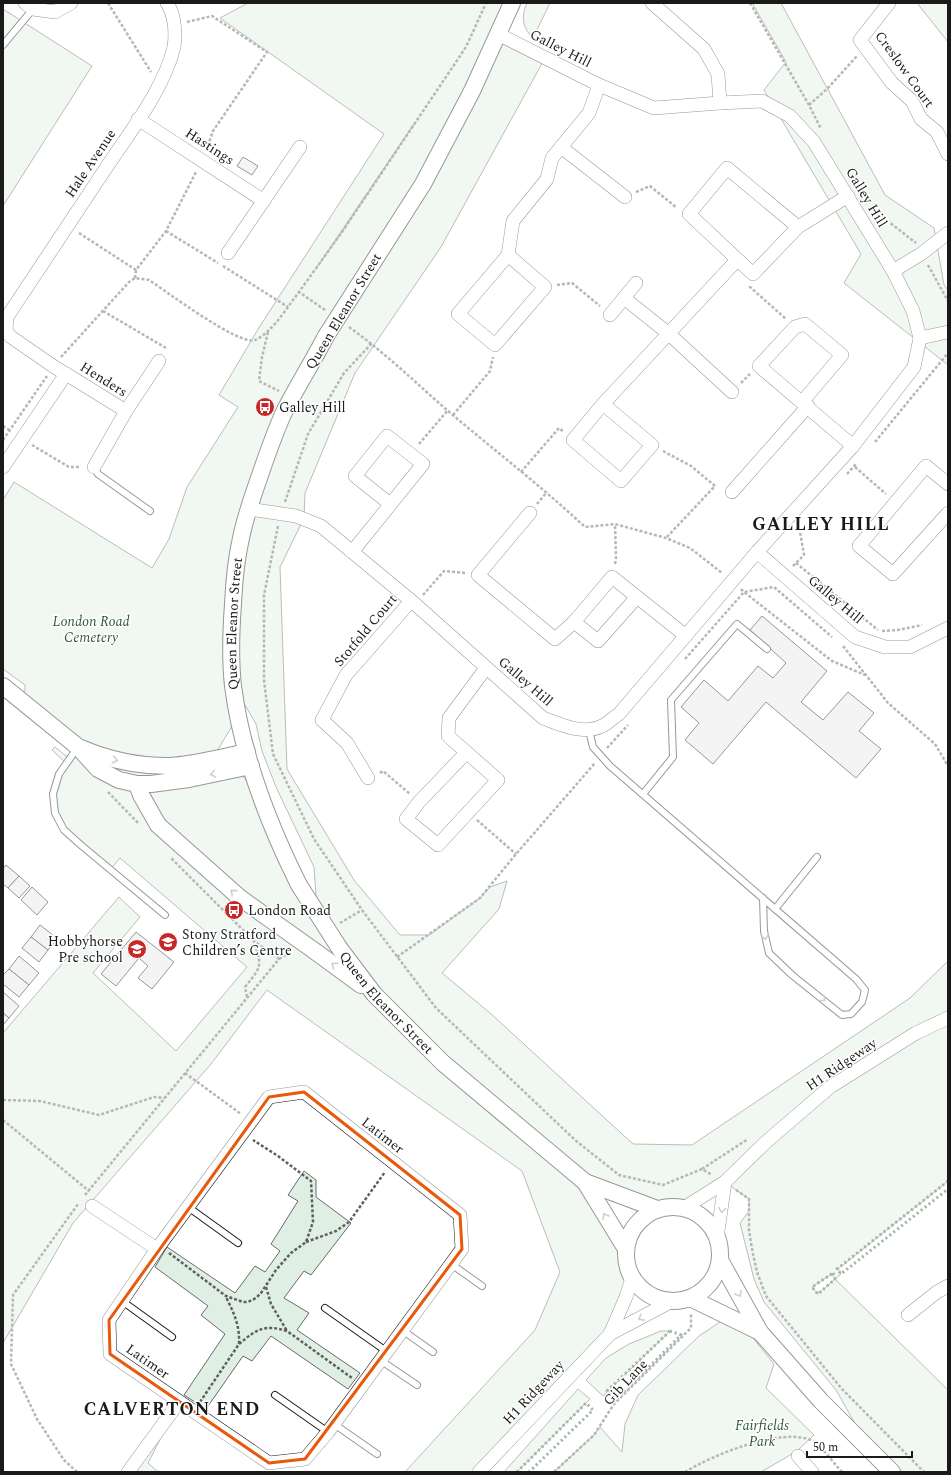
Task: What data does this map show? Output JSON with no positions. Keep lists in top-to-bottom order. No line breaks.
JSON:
{"streets":{"street":["Galley Hill","Creslow Court","Hastings","Hale Avenue","Queen Eleanor Street","Henders","Stotfold Court","H1 Ridgeway","Latimer"],"path":["Gib Lane"]},"crossings":[["Galley Hill","Queen Eleanor Street"],["Galley Hill","Stotfold Court"],["Hastings","Hale Avenue"],["Hale Avenue","Henders"],["Queen Eleanor Street","H1 Ridgeway"],["Queen Eleanor Street","Gib Lane"],["H1 Ridgeway","Gib Lane"]],"districts":["GALLEY HILL","CALVERTON END"],"parks":["London Road Cemetery","Fairfields Park"],"places":{"bus stop":["Galley Hill","London Road"],"school or university":["Stony Stratford Children’s Centre","Hobbyhorse Pre school"]},"scale_bar":"50 m"}
